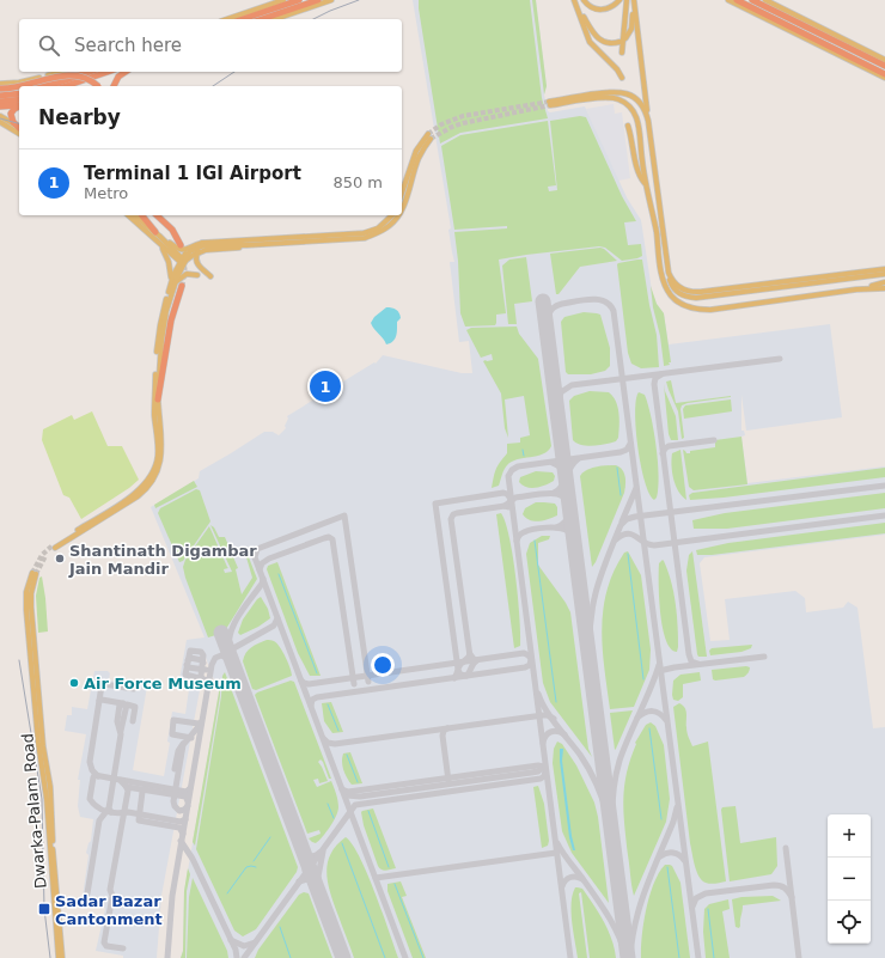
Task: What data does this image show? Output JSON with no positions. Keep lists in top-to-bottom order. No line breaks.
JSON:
{"streets":{"main road":["Dwarka-Palam Road"]},"places":{"other":["Shantinath Digambar Jain Mandir","Air Force Museum"],"transit":["Sadar Bazar Cantonment"]},"page":{"search":"Search here","heading":"Nearby","list":[{"mark":"1","name":"Terminal 1 IGI Airport","note":"Metro","value":"850 m"}],"pins":"1","map_buttons":["+","−"]}}
